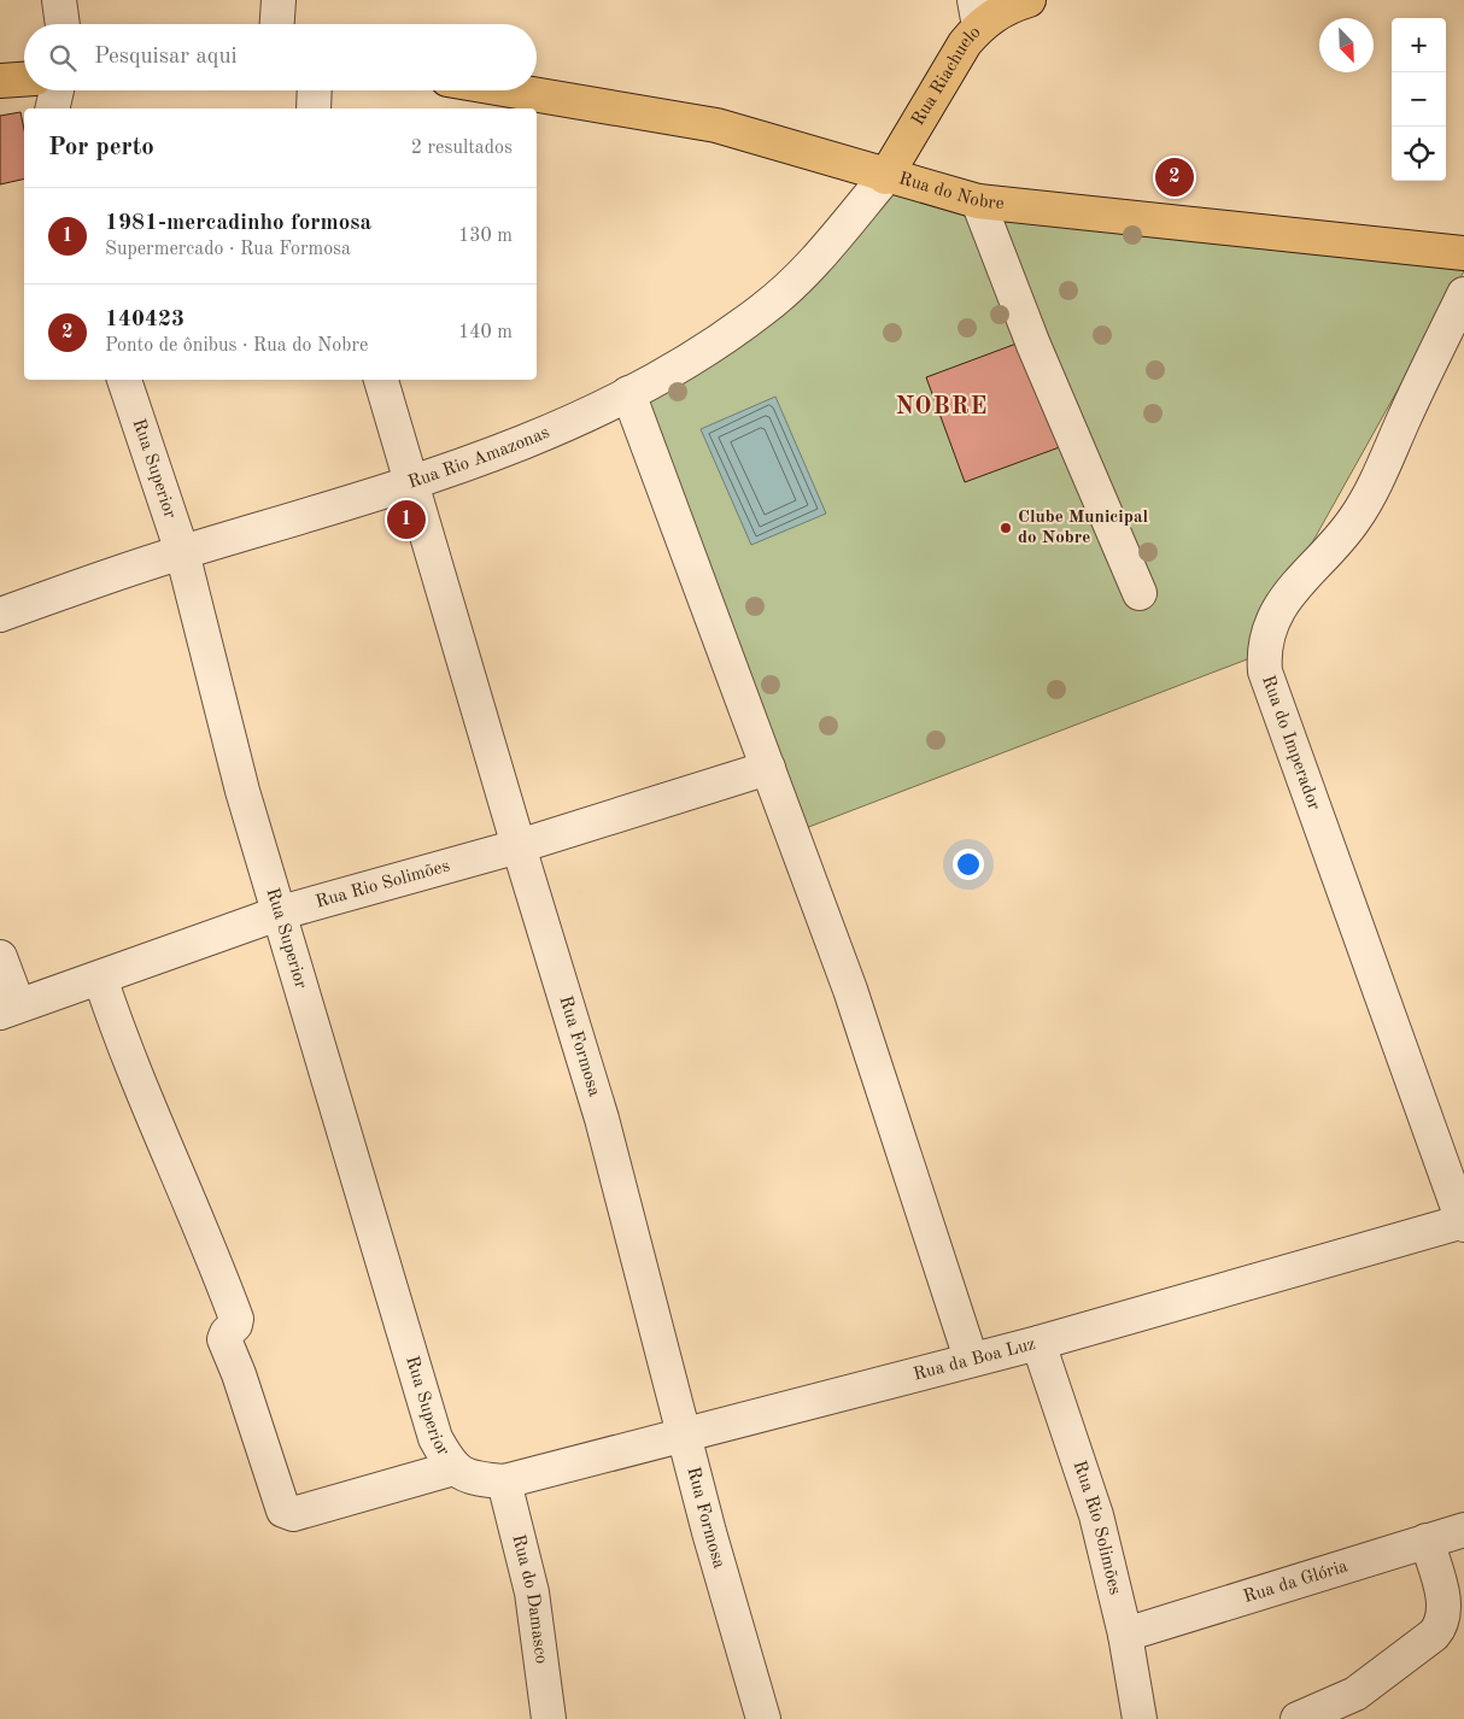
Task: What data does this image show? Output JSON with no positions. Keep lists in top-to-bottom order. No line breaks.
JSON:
{"streets":{"main road":["Rua Riachuelo","Rua do Nobre"],"street":["Rua Rio Amazonas","Rua Superior","Rua do Imperador","Rua Rio Solimões","Rua Formosa","Rua da Boa Luz","Rua da Glória","Rua do Damasco"]},"crossings":[["Rua Riachuelo","Rua do Nobre"],["Rua Riachuelo","Rua Rio Amazonas"],["Rua do Nobre","Rua Rio Amazonas"],["Rua Rio Amazonas","Rua Superior"],["Rua Rio Amazonas","Rua Formosa"],["Rua Superior","Rua Rio Solimões"],["Rua Superior","Rua da Boa Luz"],["Rua Superior","Rua do Damasco"],["Rua do Imperador","Rua da Boa Luz"],["Rua Rio Solimões","Rua Formosa"],["Rua Rio Solimões","Rua da Boa Luz"],["Rua Rio Solimões","Rua da Glória"],["Rua Formosa","Rua da Boa Luz"],["Rua da Boa Luz","Rua do Damasco"]],"districts":["NOBRE"],"places":["Clube Municipal do Nobre"],"north":"bottom right","page":{"map_buttons":["+","−"],"search":"Pesquisar aqui","heading":["Por perto","2 resultados"],"pins":["2","1"],"list":[{"mark":"1","name":"1981-mercadinho formosa","note":"Supermercado · Rua Formosa","value":"130 m"},{"mark":"2","name":"140423","note":"Ponto de ônibus · Rua do Nobre","value":"140 m"}]}}
